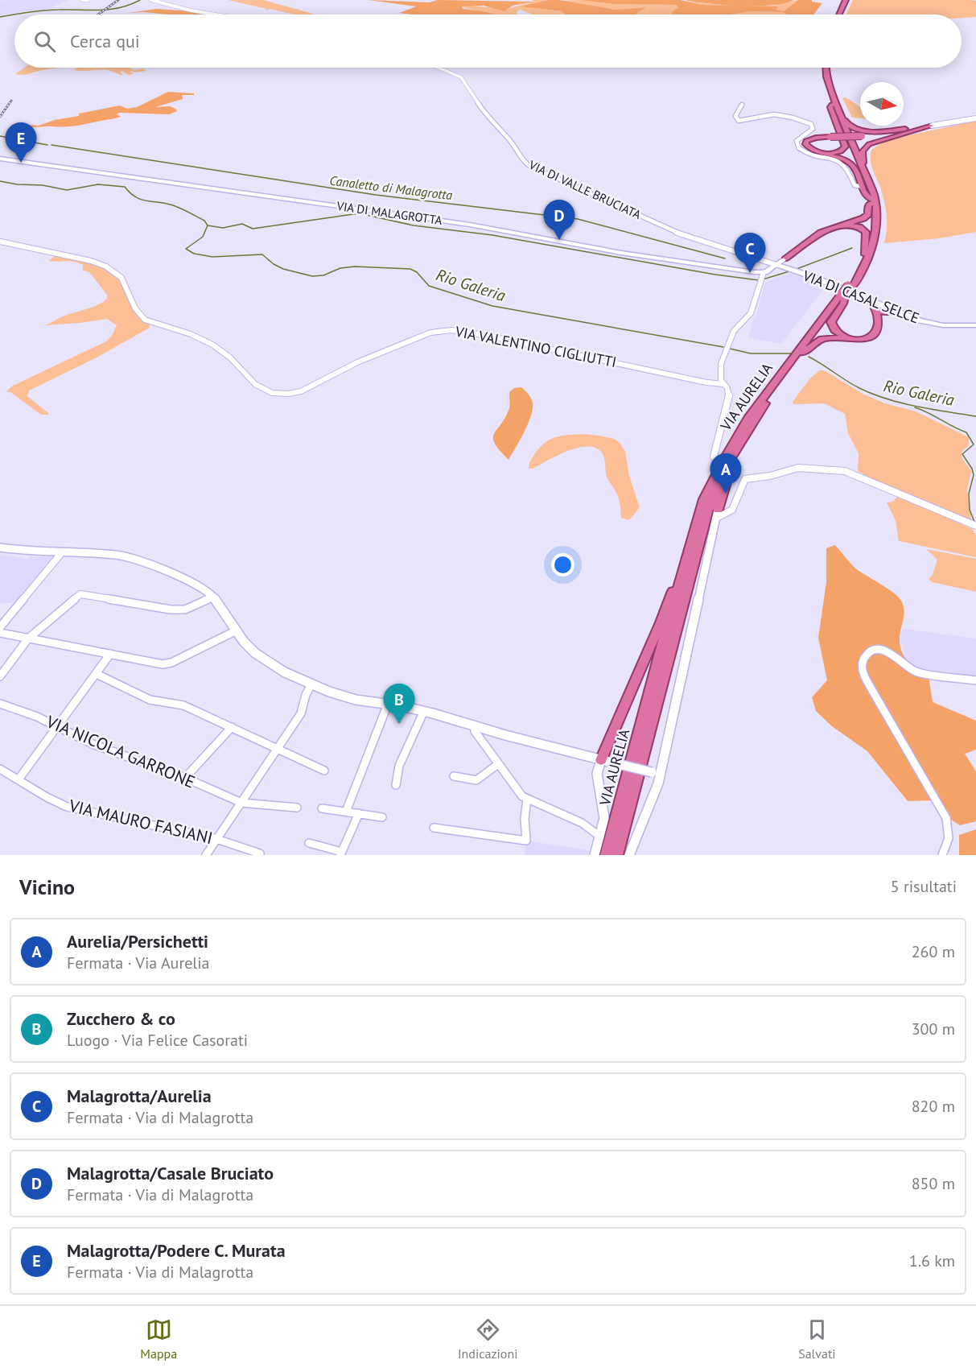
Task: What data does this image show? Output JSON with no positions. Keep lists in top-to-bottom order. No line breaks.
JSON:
{"streets":{"highway":["VIA AURELIA"],"main road":["VIA DI MALAGROTTA","VIA DI CASAL SELCE"],"street":["VIA DI VALLE BRUCIATA","VIA VALENTINO CIGLIUTTI","VIA NICOLA GARRONE","VIA MAURO FASIANI"]},"crossings":[["VIA DI VALLE BRUCIATA","VIA DI CASAL SELCE"]],"water":["Canaletto di Malagrotta","Rio Galeria"],"north":"right","page":{"search":"Cerca qui","pins":["E","D","C","A","B"],"heading":["Vicino","5 risultati"],"list":[{"mark":"A","name":"Aurelia/Persichetti","note":"Fermata · Via Aurelia","value":"260 m"},{"mark":"B","name":"Zucchero & co","note":"Luogo · Via Felice Casorati","value":"300 m"},{"mark":"C","name":"Malagrotta/Aurelia","note":"Fermata · Via di Malagrotta","value":"820 m"},{"mark":"D","name":"Malagrotta/Casale Bruciato","note":"Fermata · Via di Malagrotta","value":"850 m"},{"mark":"E","name":"Malagrotta/Podere C. Murata","note":"Fermata · Via di Malagrotta","value":"1.6 km"}],"nav":["Mappa","Indicazioni","Salvati"]}}
